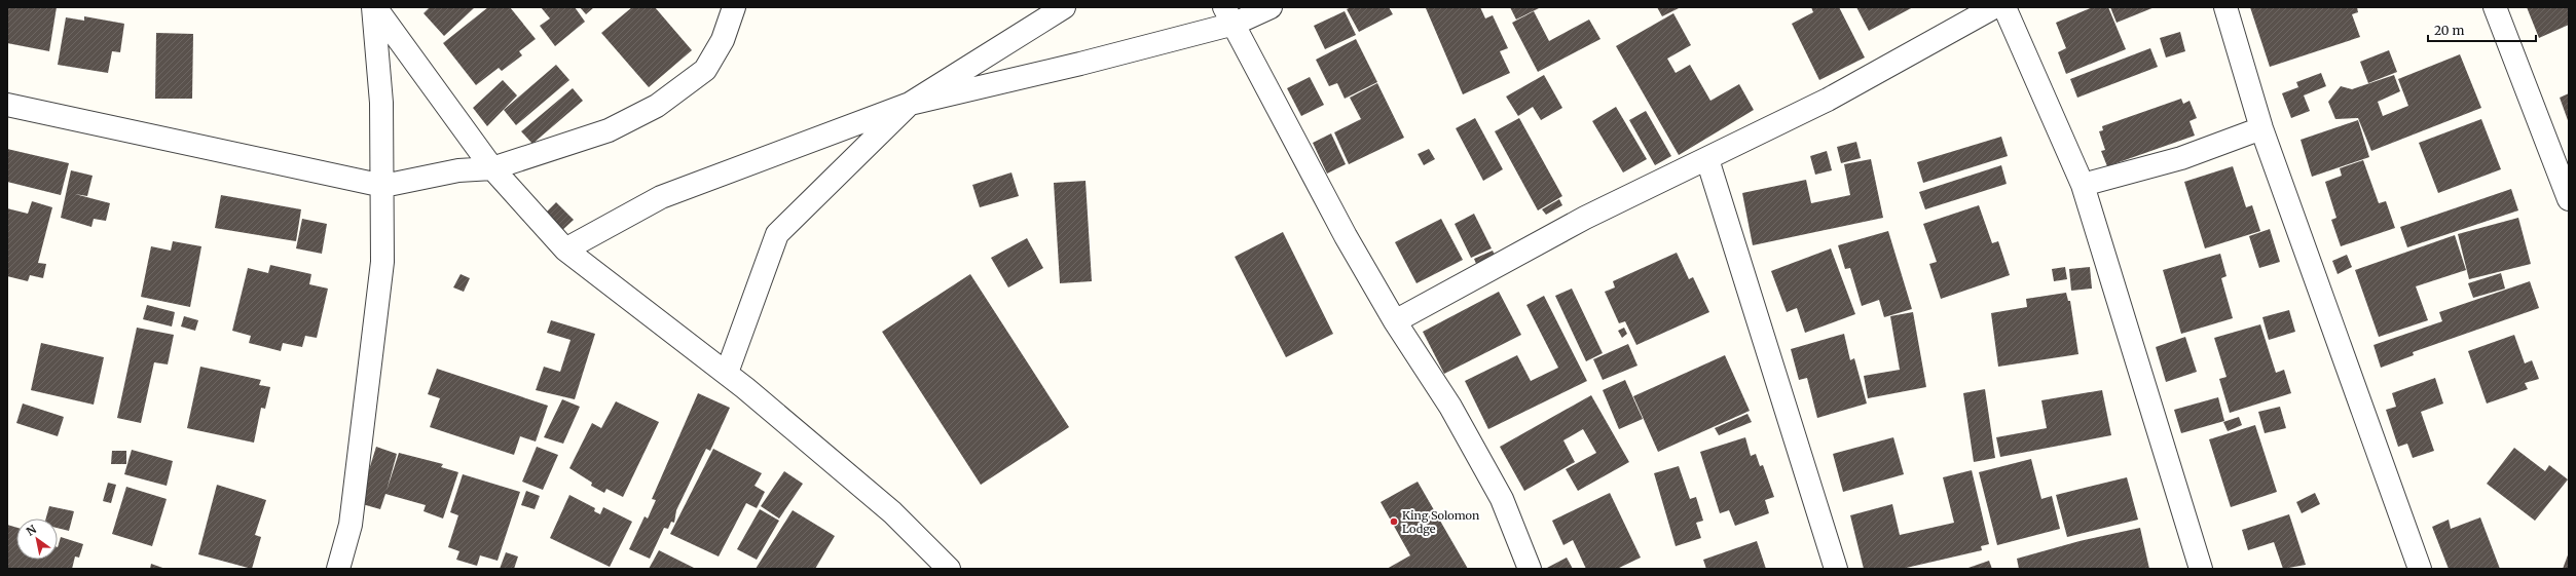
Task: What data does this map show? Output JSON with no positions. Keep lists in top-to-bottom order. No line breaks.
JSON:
{"places":["King Solomon Lodge"],"scale_bar":"20 m","north":"top left"}
